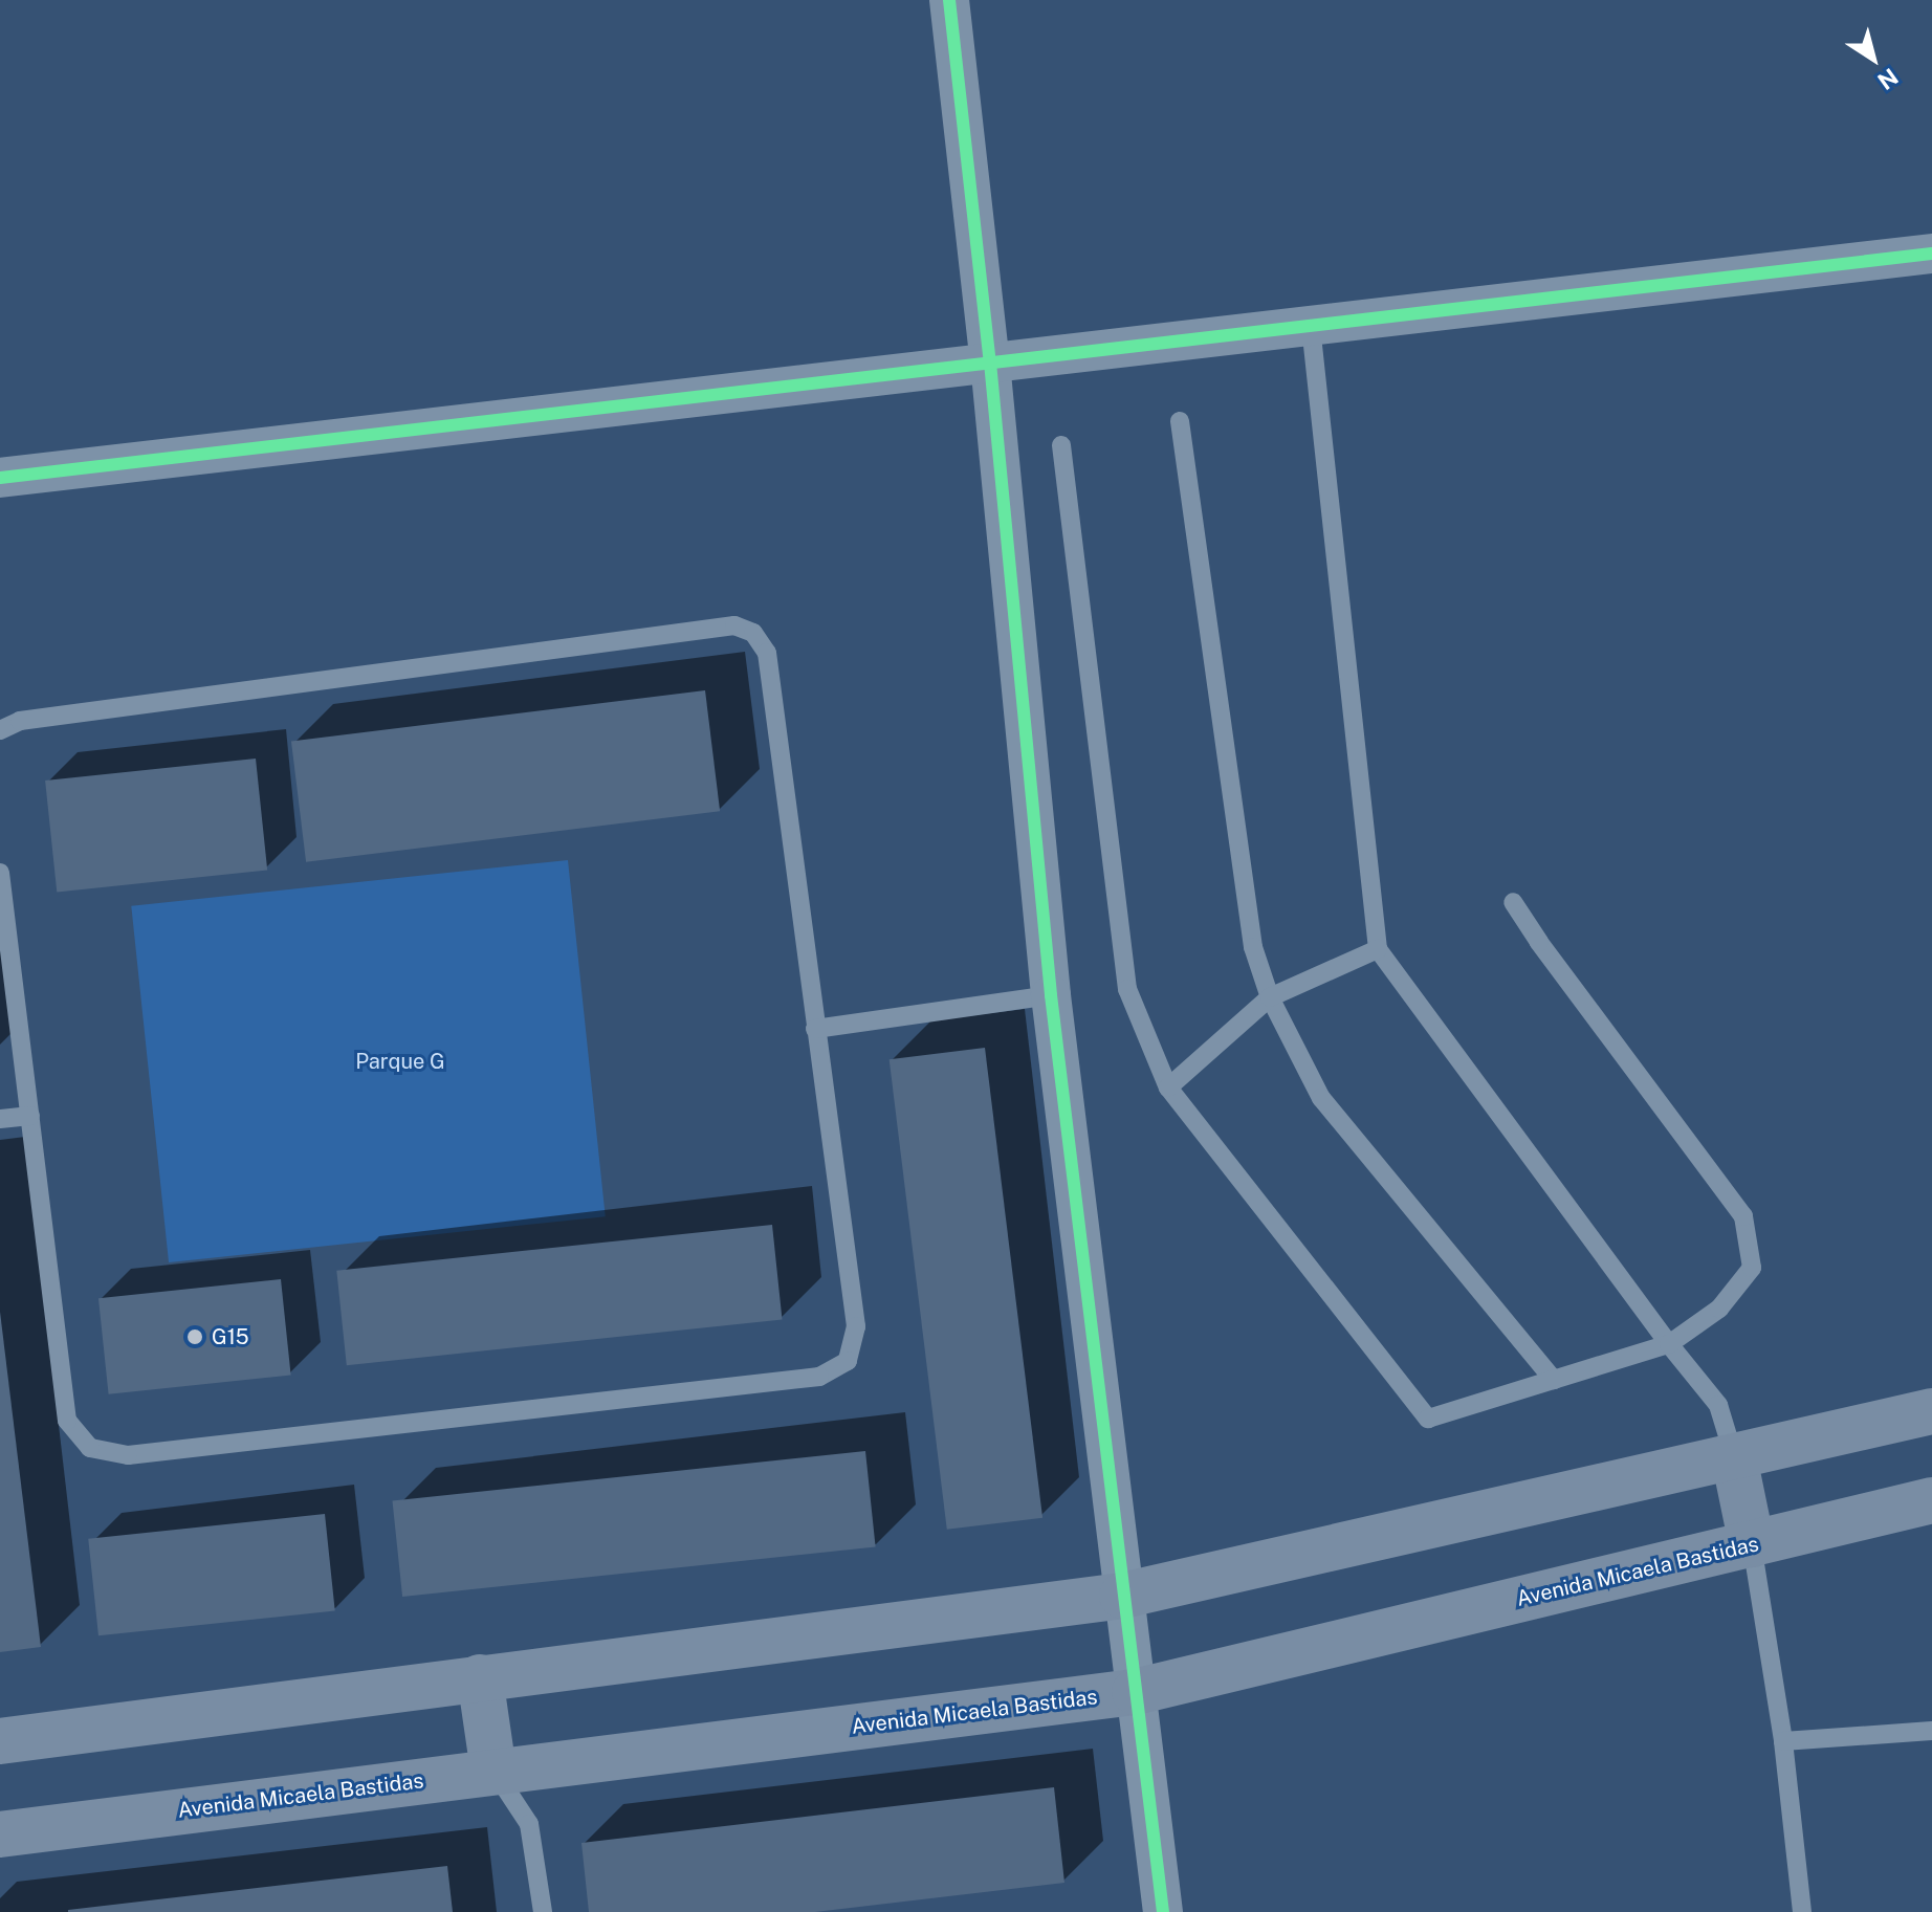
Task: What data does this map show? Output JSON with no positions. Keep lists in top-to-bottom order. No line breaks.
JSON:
{"streets":{"main road":["Avenida Micaela Bastidas"]},"parks":["Parque G"],"places":["G15"],"north":"bottom right"}
